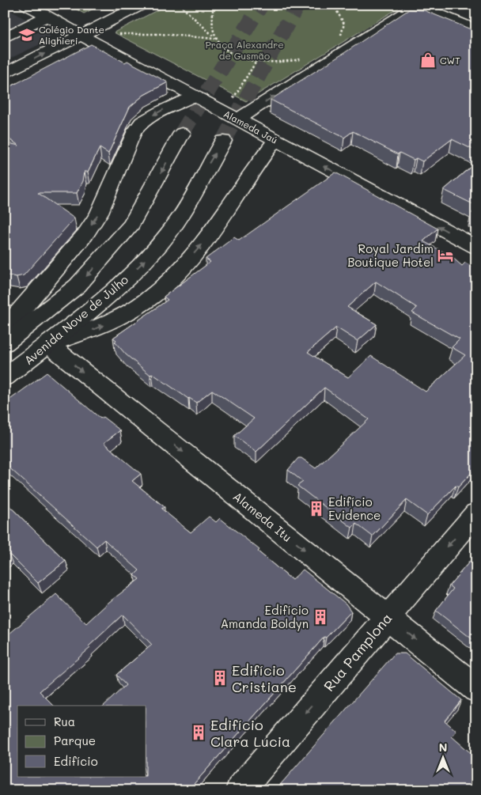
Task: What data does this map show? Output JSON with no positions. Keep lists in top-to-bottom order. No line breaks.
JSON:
{"streets":{"street":["Alameda Jaú","Avenida Nove de Julho","Alameda Itu","Rua Pamplona"]},"crossings":[["Avenida Nove de Julho","Alameda Itu"],["Alameda Itu","Rua Pamplona"]],"one_way":["Alameda Jaú","Alameda Itu","Rua Pamplona"],"parks":["Praça Alexandre de Gusmão"],"places":{"school or university":["Colégio Dante Alighieri"],"shop":["CWT"],"hotel":["Royal Jardim Boutique Hotel"],"building":["Edifício Evidence","Edifício Amanda Boldyn","Edifício Cristiane","Edifício Clara Lucia"]},"legend":["Rua","Parque","Edifício"],"north":"top"}
